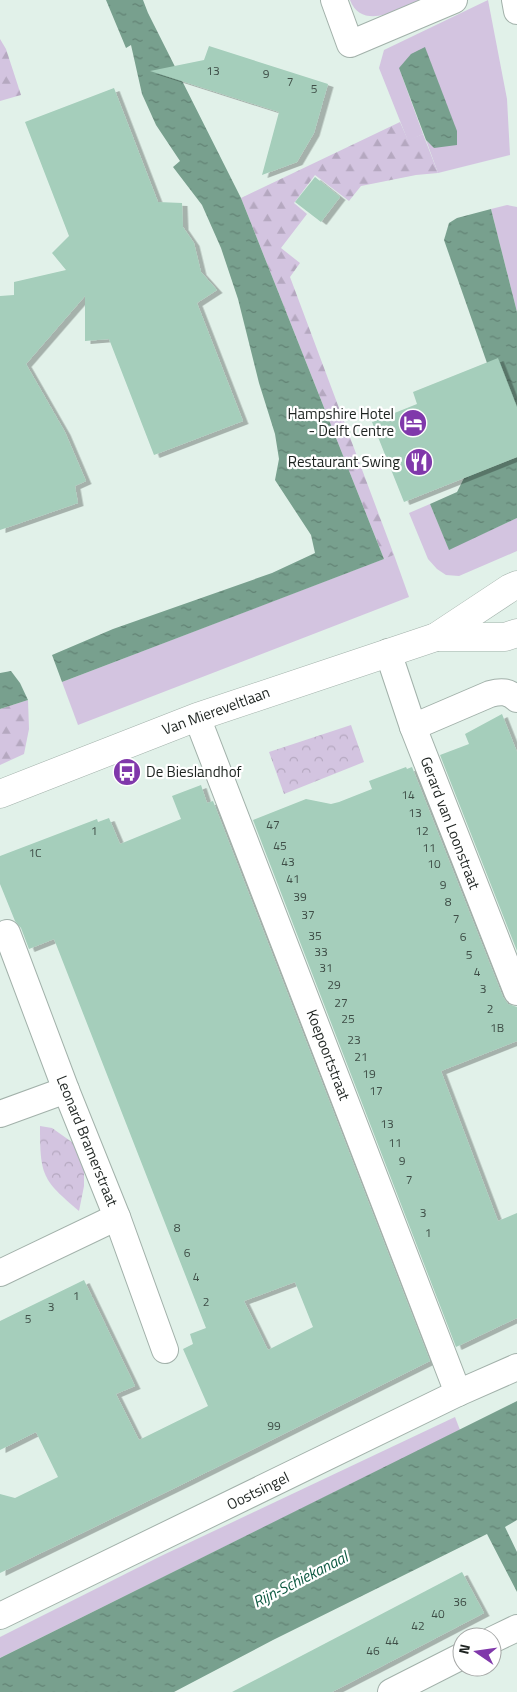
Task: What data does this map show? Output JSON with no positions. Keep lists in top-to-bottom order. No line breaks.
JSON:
{"streets":{"main road":["Van Miereveltlaan"],"street":["Gerard van Loonstraat","Koepoortstraat","Leonard Bramerstraat","Oostsingel"]},"crossings":[["Van Miereveltlaan","Gerard van Loonstraat"],["Van Miereveltlaan","Koepoortstraat"],["Koepoortstraat","Oostsingel"]],"water":["Rijn-Schiekanaal"],"places":{"hotel":["Hampshire Hotel - Delft Centre"],"restaurant":["Restaurant Swing"],"bus stop":["De Bieslandhof"]},"house_numbers":["13","9","7","5","14","13","47","1","12","45","11","1C","43","10","41","9","39","8","37","7","35","6","33","5","31","4","29","3","27","2","25","1B","23","21","19","17","13","11","9","7","3","8","1","6","4","1","2","3","5","99","36","40","42","44","46"],"north":"left"}
